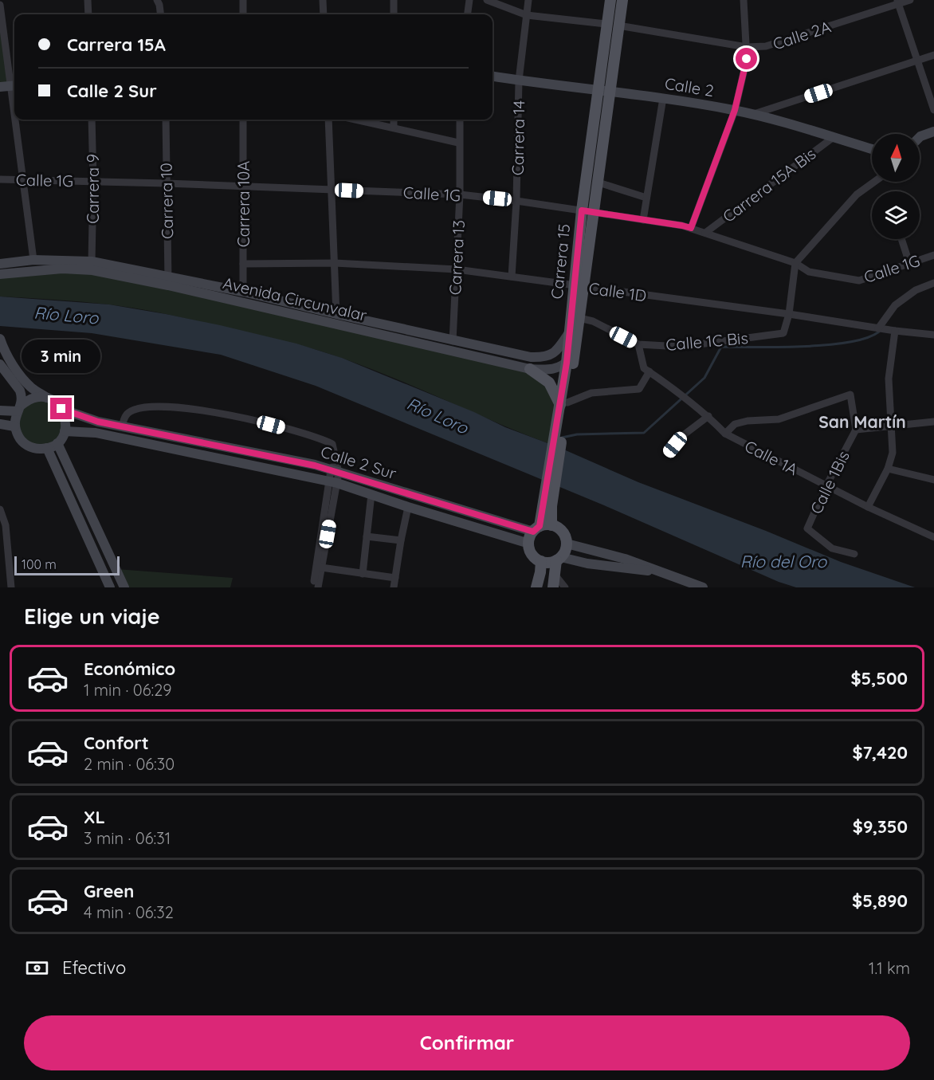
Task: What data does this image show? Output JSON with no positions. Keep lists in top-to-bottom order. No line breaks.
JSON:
{"streets":{"main road":["Calle 2","Carrera 15","Avenida Circunvalar","Calle 2 Sur"],"street":["Calle 2A","Carrera 14","Calle 1G","Carrera 15A Bis","Carrera 9","Carrera 10","Carrera 10A","Carrera 13","Calle 1D","Calle 1C Bis","Calle 1A","Calle 1Bis"]},"crossings":[["Calle 2A","Carrera 15"],["Calle 2","Carrera 14"],["Calle 2","Carrera 15A Bis"],["Calle 2","Carrera 15"],["Carrera 14","Calle 1G"],["Carrera 14","Calle 1D"],["Calle 1G","Carrera 15A Bis"],["Calle 1G","Carrera 9"],["Calle 1G","Carrera 10"],["Calle 1G","Carrera 10A"],["Calle 1G","Carrera 13"],["Calle 1G","Carrera 15"],["Carrera 9","Avenida Circunvalar"],["Carrera 10","Avenida Circunvalar"],["Carrera 10A","Calle 1D"],["Carrera 10A","Avenida Circunvalar"],["Carrera 13","Calle 1D"],["Carrera 13","Avenida Circunvalar"],["Carrera 15","Calle 1D"],["Carrera 15","Avenida Circunvalar"],["Carrera 15","Calle 1C Bis"],["Carrera 15","Calle 2 Sur"],["Calle 1D","Calle 1C Bis"],["Calle 1A","Calle 1Bis"]],"districts":["San Martín"],"water":["Río Loro","Río del Oro"],"scale_bar":"100 m","north":"top","page":{"banner":["Carrera 15A","Calle 2 Sur"],"bubble":"3 min","scale":"100 m","heading":"Elige un viaje","list":[{"name":"Económico","note":"1 min · 06:29","value":"$5,500"},{"name":"Confort","note":"2 min · 06:30","value":"$7,420"},{"name":"XL","note":"3 min · 06:31","value":"$9,350"},{"name":"Green","note":"4 min · 06:32","value":"$5,890"}],"pay":["Efectivo","1.1 km"],"buttons":"Confirmar"}}
